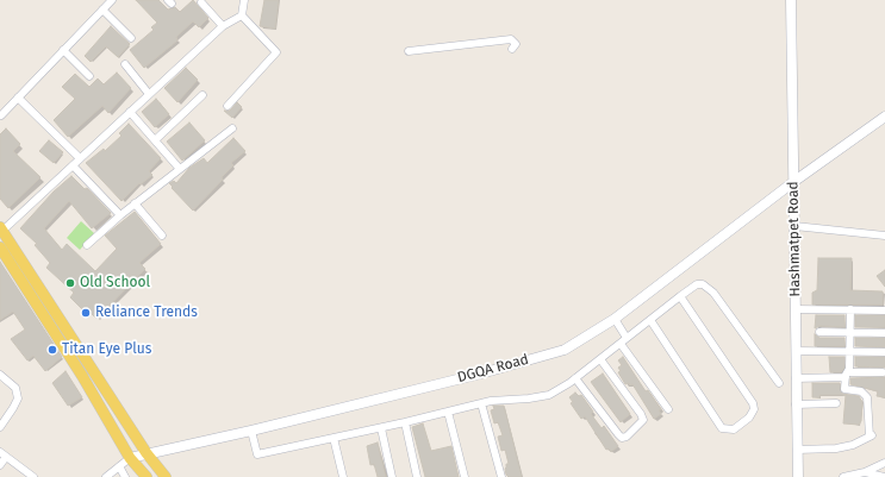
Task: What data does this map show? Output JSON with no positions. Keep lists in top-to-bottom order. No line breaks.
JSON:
{"streets":{"main road":["Hashmatpet Road","DGQA Road"]},"crossings":[["Hashmatpet Road","DGQA Road"]],"places":["Old School","Reliance Trends","Titan Eye Plus"]}
